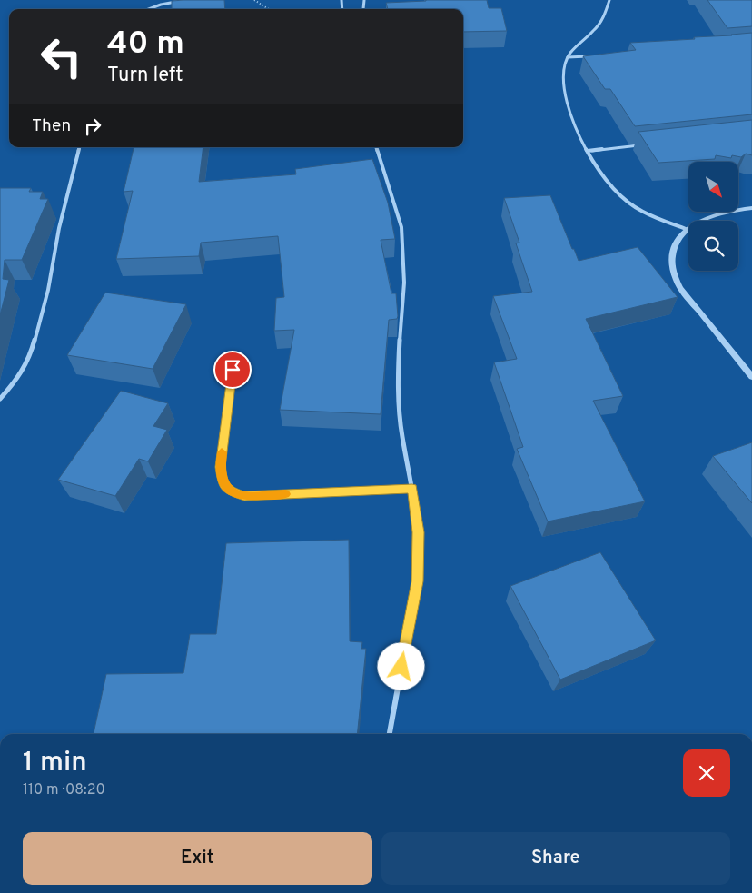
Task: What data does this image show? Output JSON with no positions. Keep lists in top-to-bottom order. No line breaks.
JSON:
{"north":"bottom right","page":{"turn":["40 m","Turn left"],"then":"Then","heading":["1 min","110 m · 08:20"],"buttons":["Exit","Share"]}}
